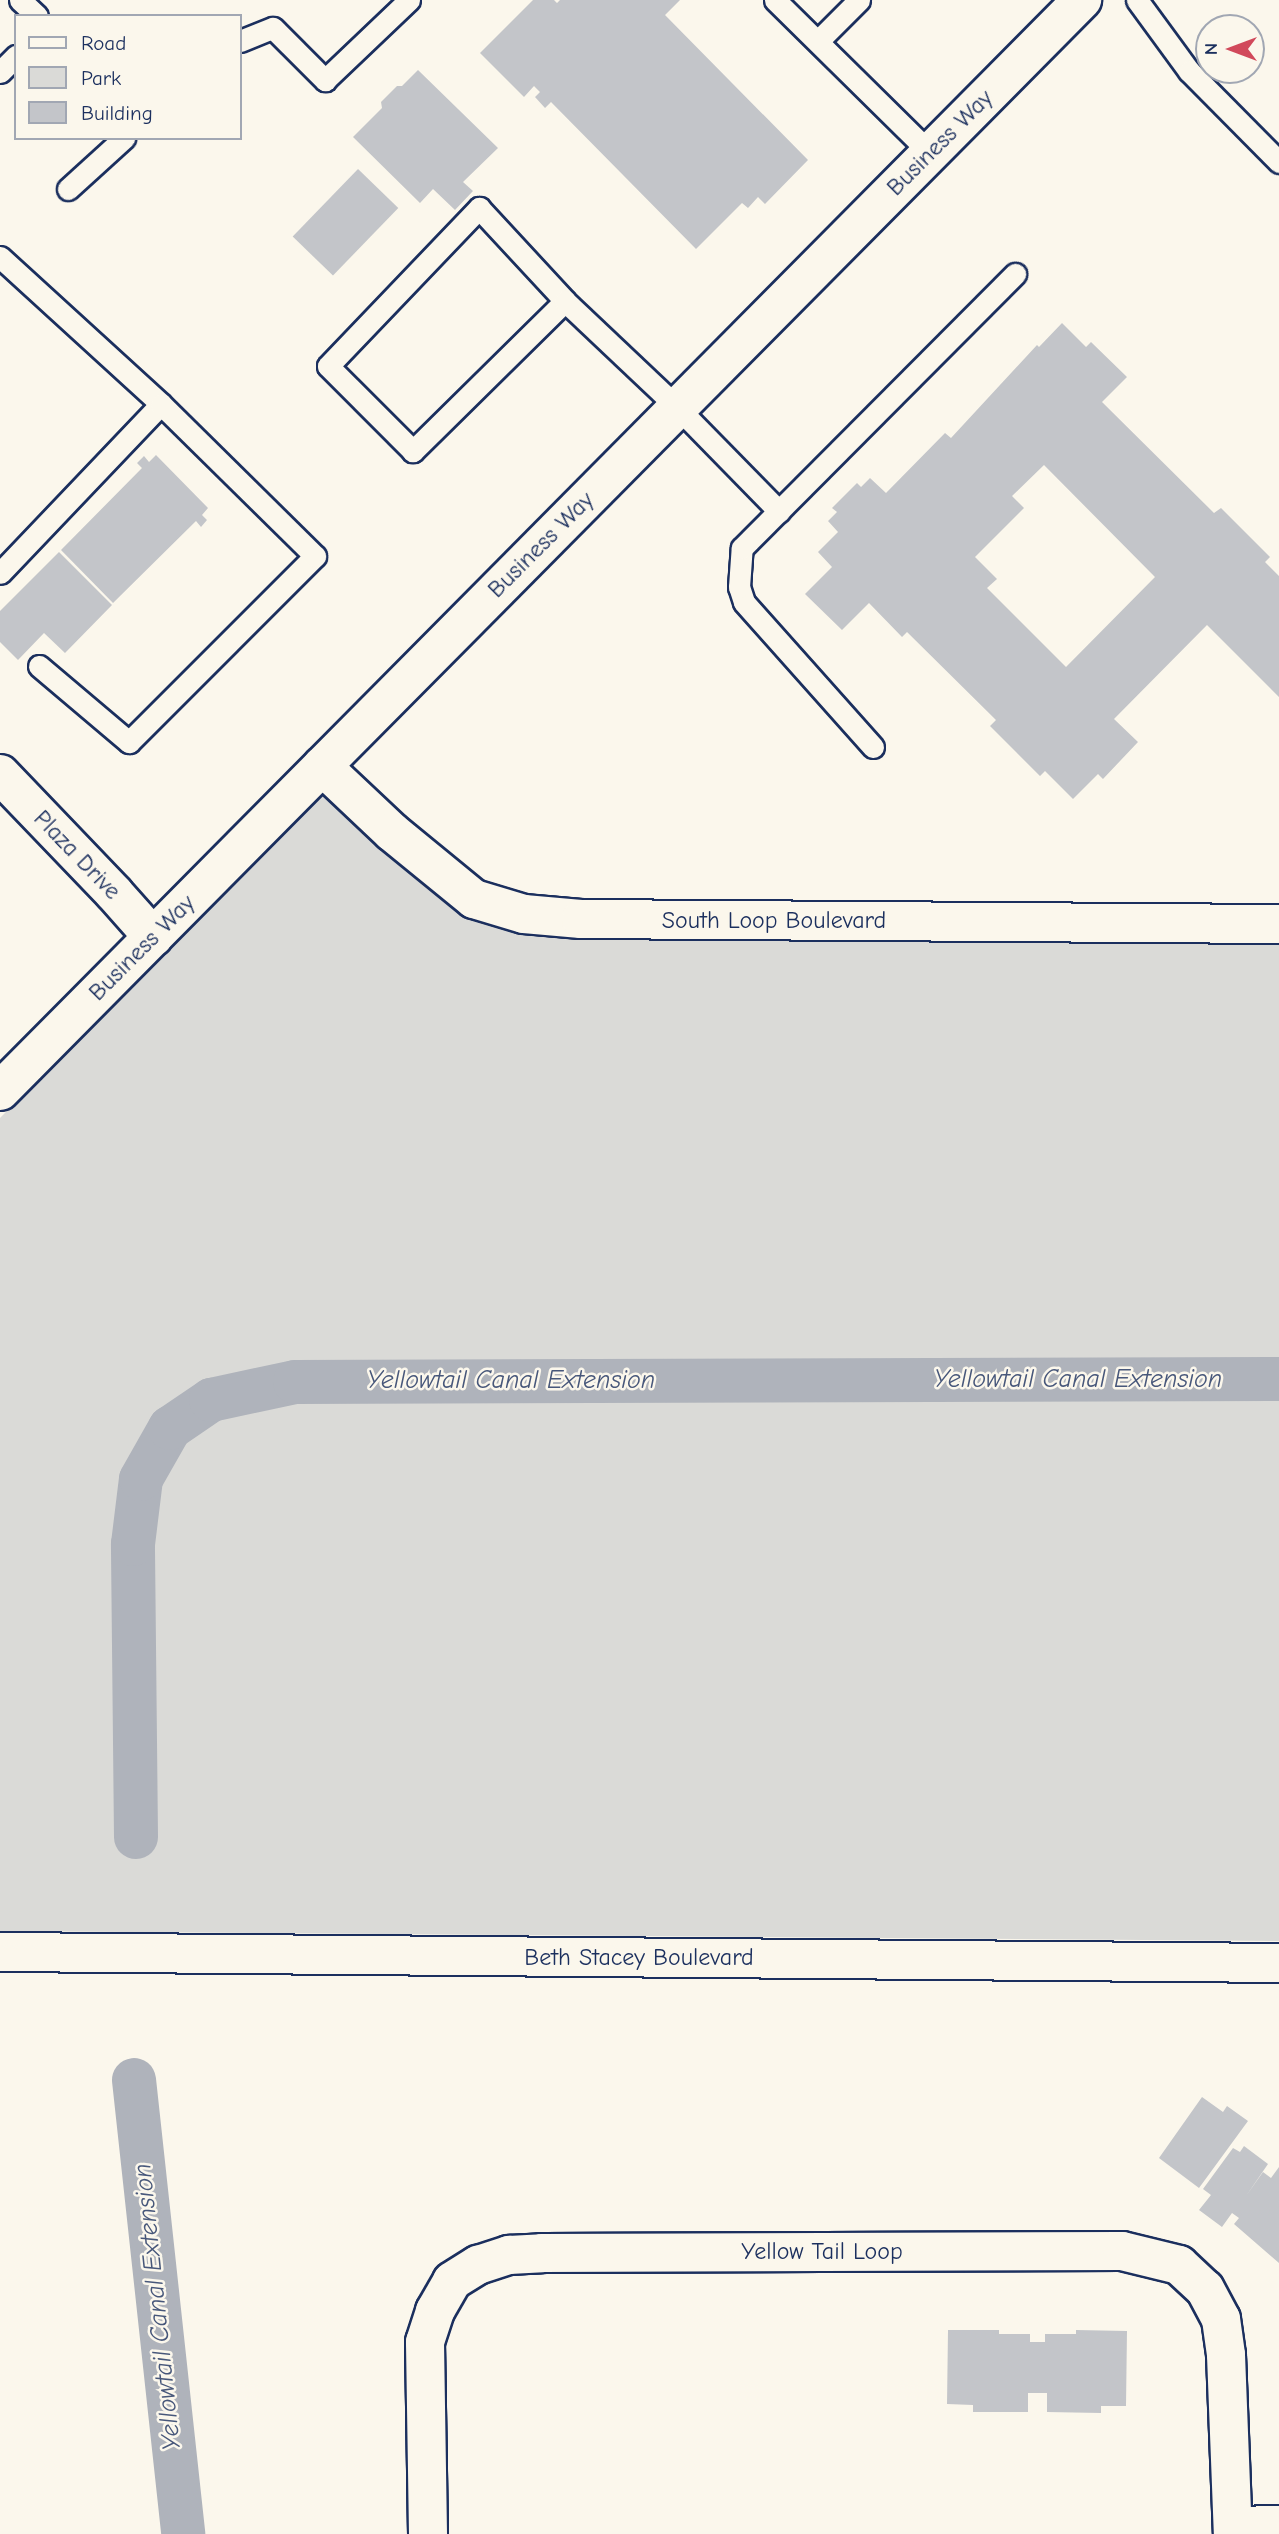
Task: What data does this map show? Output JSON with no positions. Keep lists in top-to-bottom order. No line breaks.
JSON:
{"streets":{"street":["Business Way","Plaza Drive","South Loop Boulevard","Beth Stacey Boulevard","Yellow Tail Loop"]},"crossings":[["Business Way","Plaza Drive"],["Business Way","South Loop Boulevard"]],"water":["Yellowtail Canal Extension"],"legend":["Road","Park","Building"],"north":"left"}
